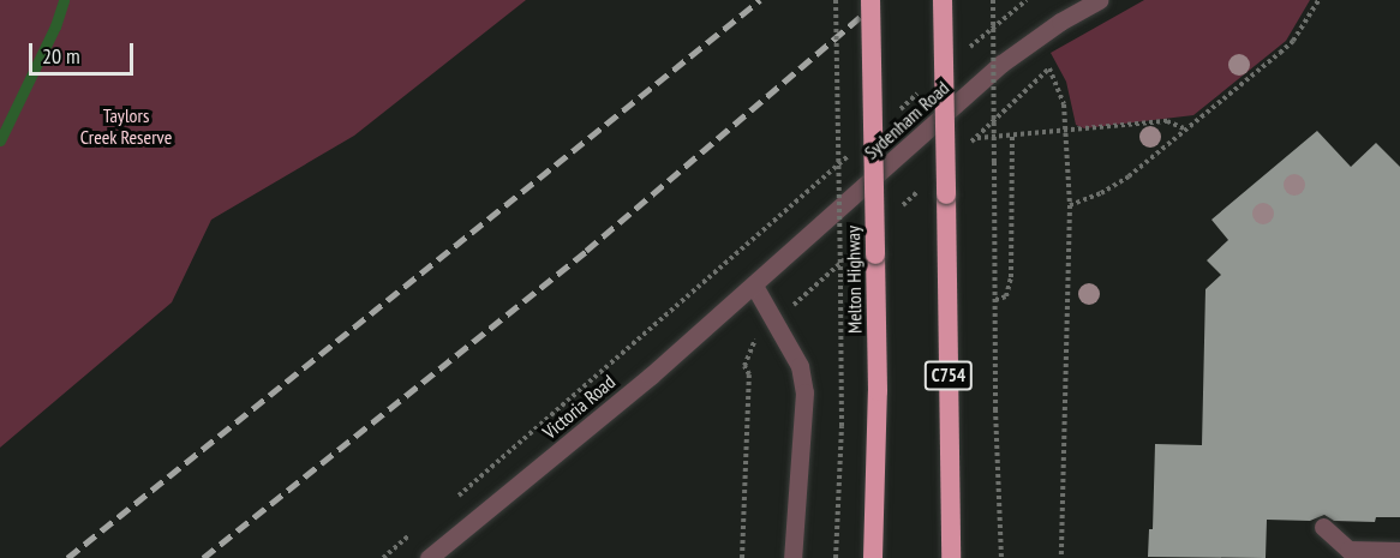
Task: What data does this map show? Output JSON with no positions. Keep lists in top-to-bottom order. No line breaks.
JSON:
{"streets":{"highway":["Melton Highway","C754"],"street":["Sydenham Road","Victoria Road"]},"crossings":[["Sydenham Road","Victoria Road"]],"parks":["Taylors Creek Reserve"],"scale_bar":"20 m"}
